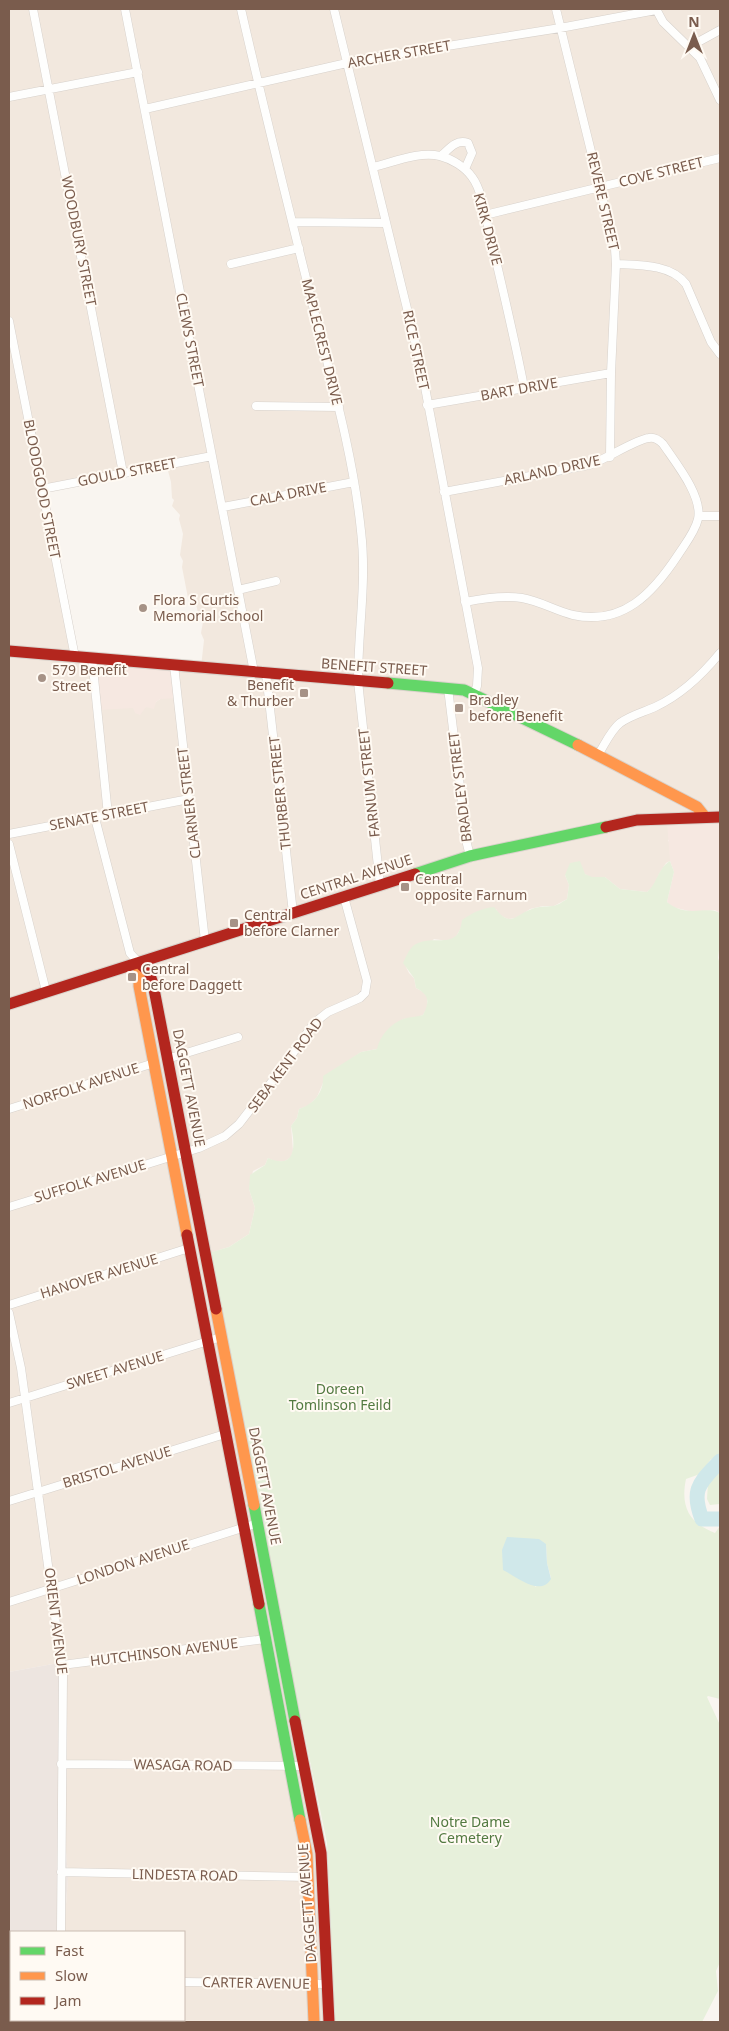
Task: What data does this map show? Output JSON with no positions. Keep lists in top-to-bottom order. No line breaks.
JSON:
{"streets":{"street":["ARCHER STREET","COVE STREET","REVERE STREET","KIRK DRIVE","WOODBURY STREET","CLEWS STREET","MAPLECREST DRIVE","RICE STREET","BART DRIVE","ARLAND DRIVE","GOULD STREET","BLOODGOOD STREET","CALA DRIVE","BENEFIT STREET","FARNUM STREET","BRADLEY STREET","THURBER STREET","CLARNER STREET","SENATE STREET","CENTRAL AVENUE","SEBA KENT ROAD","NORFOLK AVENUE","DAGGETT AVENUE","SUFFOLK AVENUE","HANOVER AVENUE","SWEET AVENUE","BRISTOL AVENUE","LONDON AVENUE","ORIENT AVENUE","HUTCHINSON AVENUE","WASAGA ROAD","LINDESTA ROAD","CARTER AVENUE"]},"crossings":[["ARCHER STREET","REVERE STREET"],["ARCHER STREET","CLEWS STREET"],["ARCHER STREET","MAPLECREST DRIVE"],["ARCHER STREET","RICE STREET"],["COVE STREET","REVERE STREET"],["COVE STREET","KIRK DRIVE"],["REVERE STREET","BART DRIVE"],["REVERE STREET","ARLAND DRIVE"],["KIRK DRIVE","BART DRIVE"],["WOODBURY STREET","GOULD STREET"],["CLEWS STREET","GOULD STREET"],["CLEWS STREET","CALA DRIVE"],["CLEWS STREET","BENEFIT STREET"],["MAPLECREST DRIVE","CALA DRIVE"],["MAPLECREST DRIVE","BENEFIT STREET"],["MAPLECREST DRIVE","FARNUM STREET"],["RICE STREET","BART DRIVE"],["RICE STREET","ARLAND DRIVE"],["RICE STREET","BENEFIT STREET"],["GOULD STREET","BLOODGOOD STREET"],["BLOODGOOD STREET","BENEFIT STREET"],["BENEFIT STREET","FARNUM STREET"],["BENEFIT STREET","BRADLEY STREET"],["BENEFIT STREET","THURBER STREET"],["BENEFIT STREET","CLARNER STREET"],["BENEFIT STREET","CENTRAL AVENUE"],["FARNUM STREET","CENTRAL AVENUE"],["BRADLEY STREET","CENTRAL AVENUE"],["THURBER STREET","CENTRAL AVENUE"],["CLARNER STREET","SENATE STREET"],["CLARNER STREET","CENTRAL AVENUE"],["SENATE STREET","DAGGETT AVENUE"],["CENTRAL AVENUE","SEBA KENT ROAD"],["CENTRAL AVENUE","DAGGETT AVENUE"],["SEBA KENT ROAD","DAGGETT AVENUE"],["SEBA KENT ROAD","SUFFOLK AVENUE"],["NORFOLK AVENUE","DAGGETT AVENUE"],["DAGGETT AVENUE","SUFFOLK AVENUE"],["DAGGETT AVENUE","HANOVER AVENUE"],["DAGGETT AVENUE","SWEET AVENUE"],["DAGGETT AVENUE","BRISTOL AVENUE"],["DAGGETT AVENUE","LONDON AVENUE"],["DAGGETT AVENUE","HUTCHINSON AVENUE"],["DAGGETT AVENUE","WASAGA ROAD"],["DAGGETT AVENUE","LINDESTA ROAD"],["DAGGETT AVENUE","CARTER AVENUE"],["SWEET AVENUE","ORIENT AVENUE"],["BRISTOL AVENUE","ORIENT AVENUE"],["LONDON AVENUE","ORIENT AVENUE"],["ORIENT AVENUE","HUTCHINSON AVENUE"],["ORIENT AVENUE","WASAGA ROAD"],["ORIENT AVENUE","LINDESTA ROAD"]],"parks":["Doreen Tomlinson Feild","Notre Dame Cemetery"],"places":{"other":["Flora S Curtis Memorial School","579 Benefit Street"],"transit":["Benefit & Thurber","Bradley before Benefit","Central opposite Farnum","Central before Clarner","Central before Daggett"]},"legend":["Fast","Slow","Jam"],"north":"top"}
